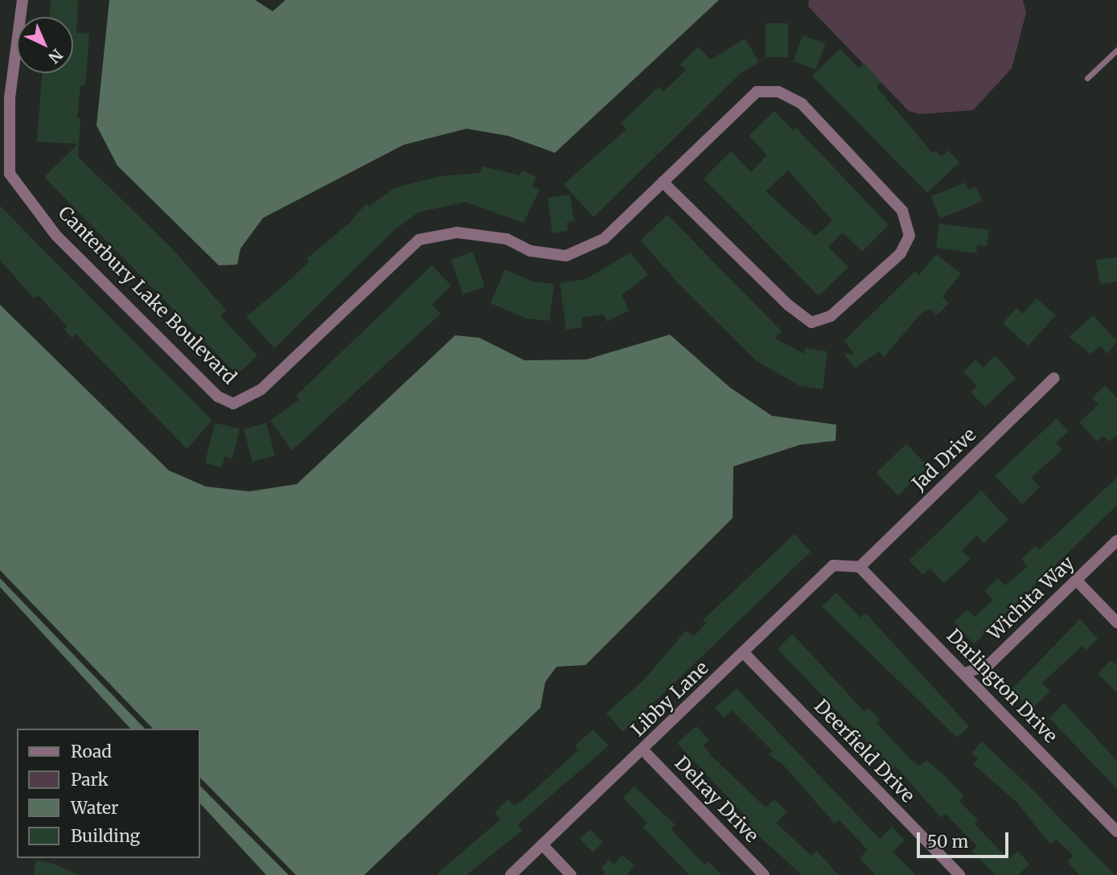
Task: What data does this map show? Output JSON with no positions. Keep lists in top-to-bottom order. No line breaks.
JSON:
{"streets":{"street":["Canterbury Lake Boulevard","Jad Drive","Wichita Way","Darlington Drive","Libby Lane","Deerfield Drive","Delray Drive"]},"crossings":[["Jad Drive","Darlington Drive"],["Jad Drive","Libby Lane"],["Wichita Way","Darlington Drive"],["Darlington Drive","Libby Lane"],["Libby Lane","Deerfield Drive"],["Libby Lane","Delray Drive"]],"legend":["Road","Park","Water","Building"],"scale_bar":"50 m","north":"bottom right"}
